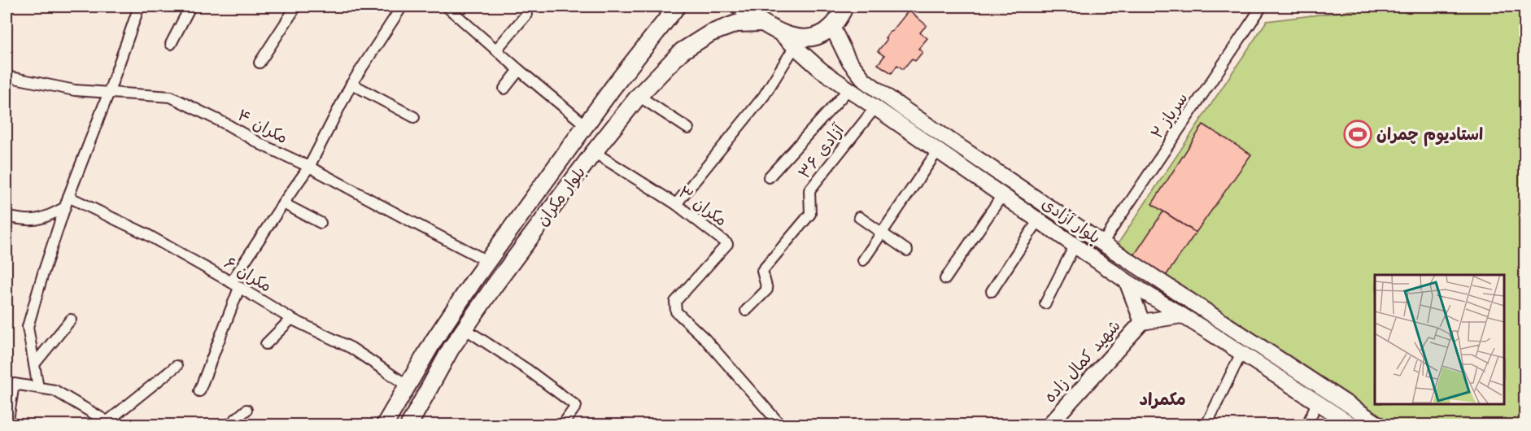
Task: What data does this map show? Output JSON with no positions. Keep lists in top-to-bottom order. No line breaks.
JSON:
{"streets":{"main road":["بلوار مکران","بلوار آزادی","شهید کمال زاده"],"street":["سرباز ۲","مکران ۴","آزادی ۳۶","مکران ۳","مکران ۶"]},"crossings":[["سرباز ۲","بلوار آزادی"],["مکران ۴","بلوار مکران"],["آزادی ۳۶","بلوار آزادی"],["بلوار مکران","مکران ۳"],["بلوار مکران","مکران ۶"]],"districts":["مکمراد"],"places":{"sports":["استادیوم چمران"]}}
